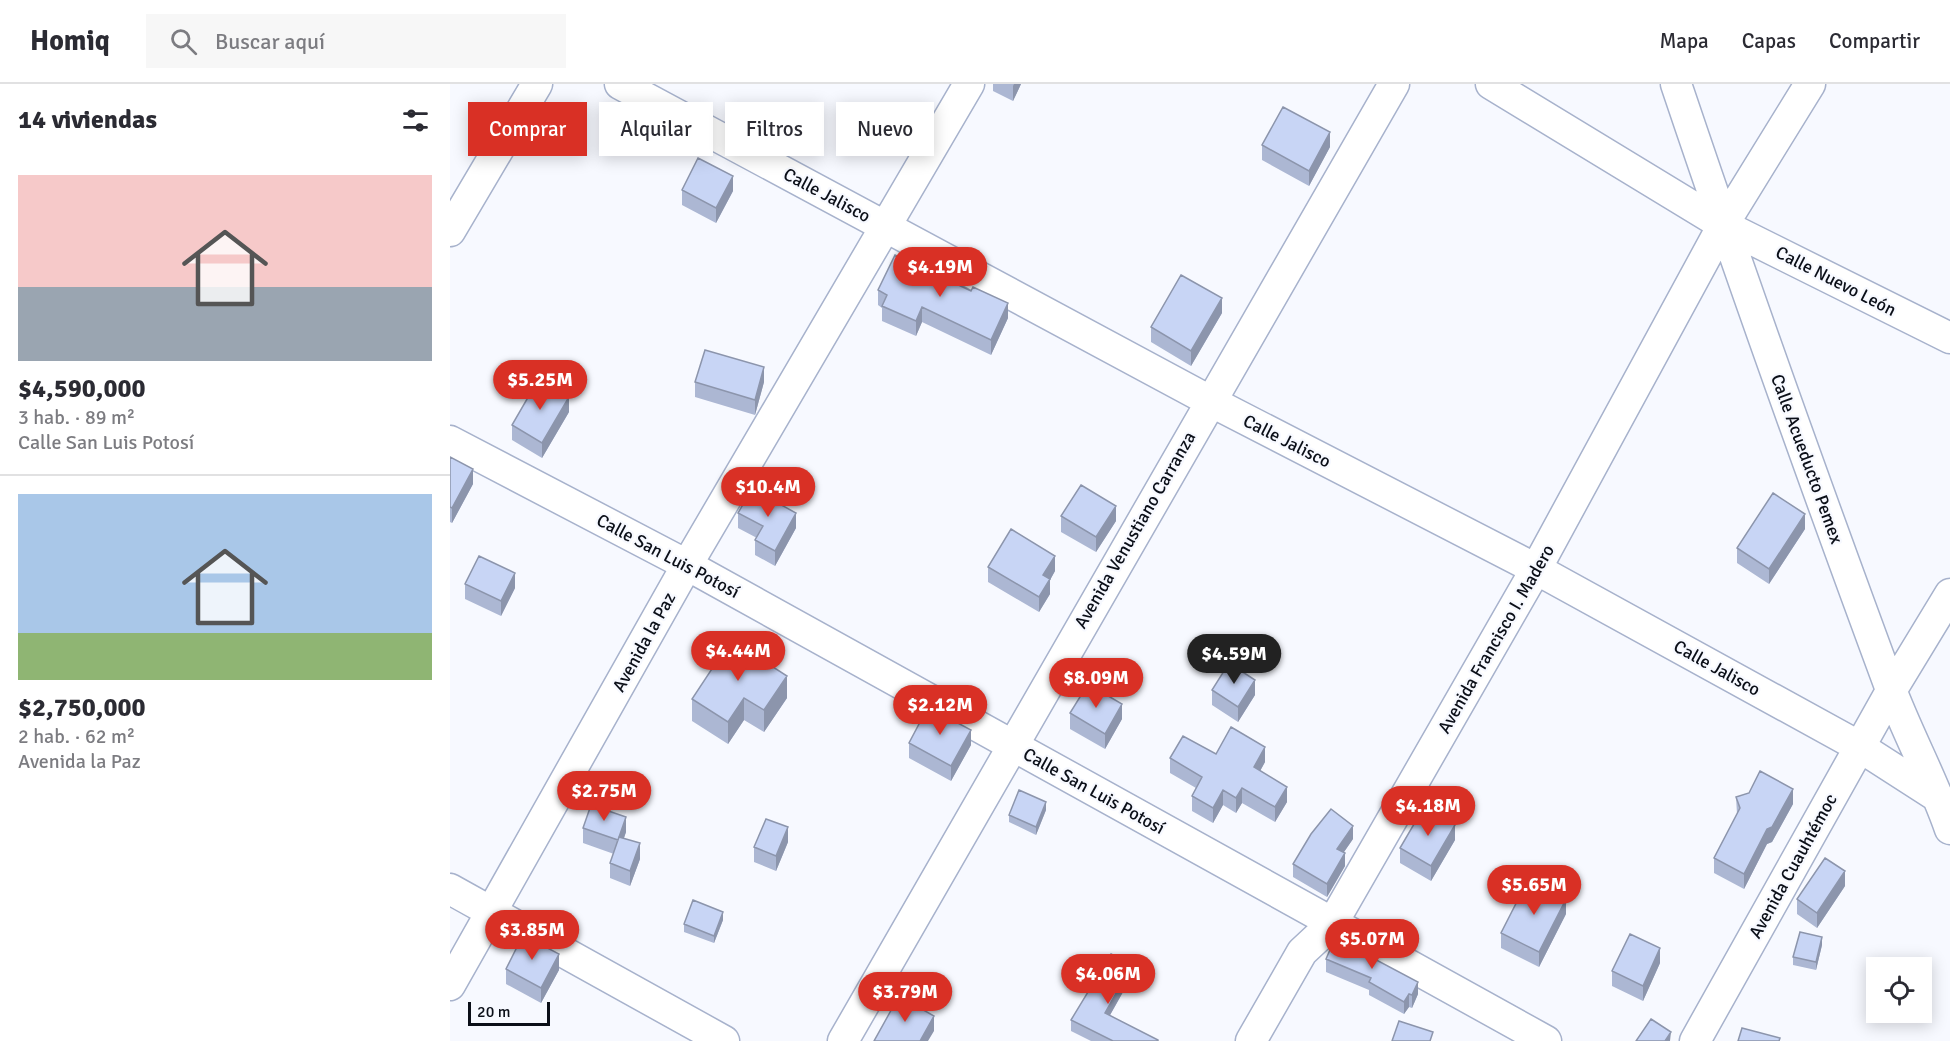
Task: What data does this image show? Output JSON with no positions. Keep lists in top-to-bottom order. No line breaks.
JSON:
{"streets":{"street":["Calle Jalisco","Calle Nuevo León","Calle Acueducto Pemex","Avenida Venustiano Carranza","Calle San Luis Potosí","Avenida Francisco I. Madero","Avenida la Paz","Avenida Cuauhtémoc"]},"crossings":[["Calle Jalisco","Calle Acueducto Pemex"],["Calle Jalisco","Avenida Venustiano Carranza"],["Calle Jalisco","Avenida Francisco I. Madero"],["Calle Jalisco","Avenida la Paz"],["Calle Jalisco","Avenida Cuauhtémoc"],["Calle Nuevo León","Calle Acueducto Pemex"],["Calle Nuevo León","Avenida Francisco I. Madero"],["Calle Acueducto Pemex","Avenida Francisco I. Madero"],["Calle Acueducto Pemex","Avenida Cuauhtémoc"],["Avenida Venustiano Carranza","Calle San Luis Potosí"],["Calle San Luis Potosí","Avenida Francisco I. Madero"],["Calle San Luis Potosí","Avenida la Paz"]],"scale_bar":"20 m","page":{"header":"Homiq","search":"Buscar aquí","nav":["Mapa","Capas","Compartir"],"heading":"14 viviendas","chip":["Comprar","Alquilar","Filtros","Nuevo"],"list":[{"name":"$4,590,000","note":"3 hab. · 89 m² · Calle San Luis Potosí"},{"name":"$2,750,000","note":"2 hab. · 62 m² · Avenida la Paz"}],"price":["$4.19M","$5.25M","$10.4M","$4.44M","$4.59M","$8.09M","$2.12M","$2.75M","$4.18M","$5.65M","$3.85M","$5.07M","$4.06M","$3.79M"],"scale":"20 m"}}
